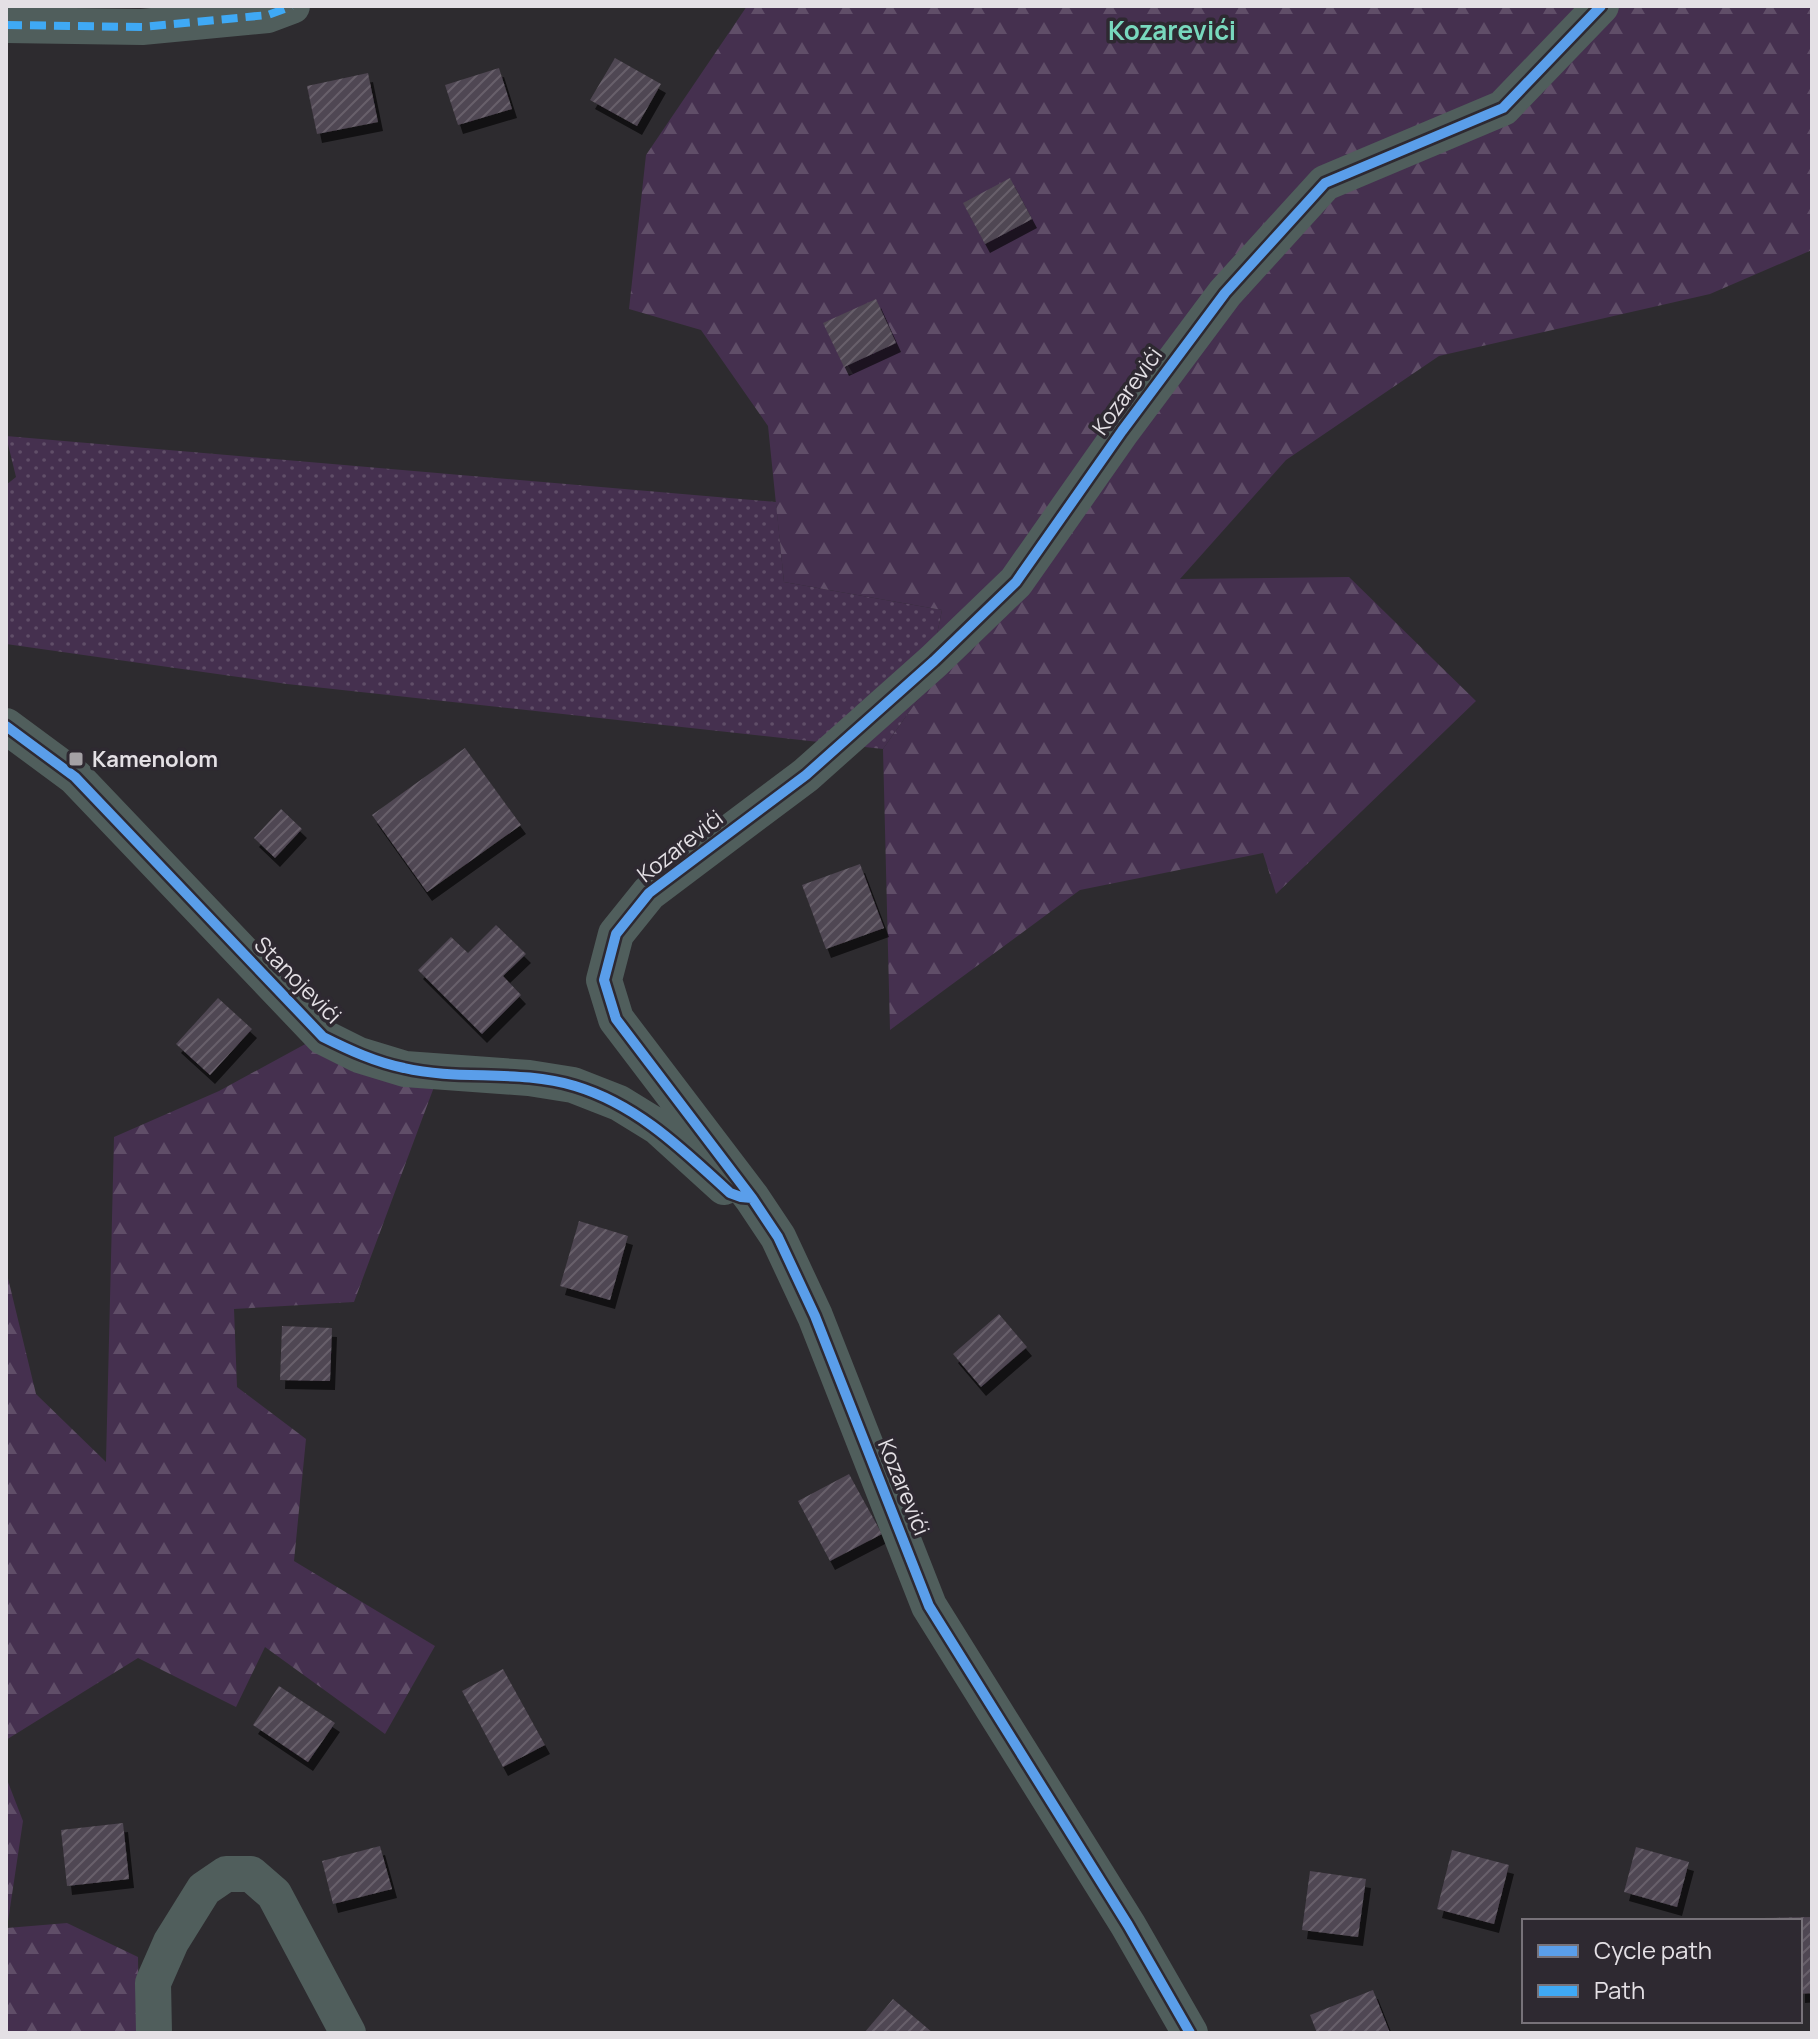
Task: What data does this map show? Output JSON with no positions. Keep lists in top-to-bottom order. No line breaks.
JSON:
{"streets":{"street":["Kozarevići","Stanojevići"]},"crossings":[["Kozarevići","Stanojevići"]],"districts":["Kozarevići"],"places":{"transit":["Kamenolom"]},"legend":["Cycle path","Path"]}
